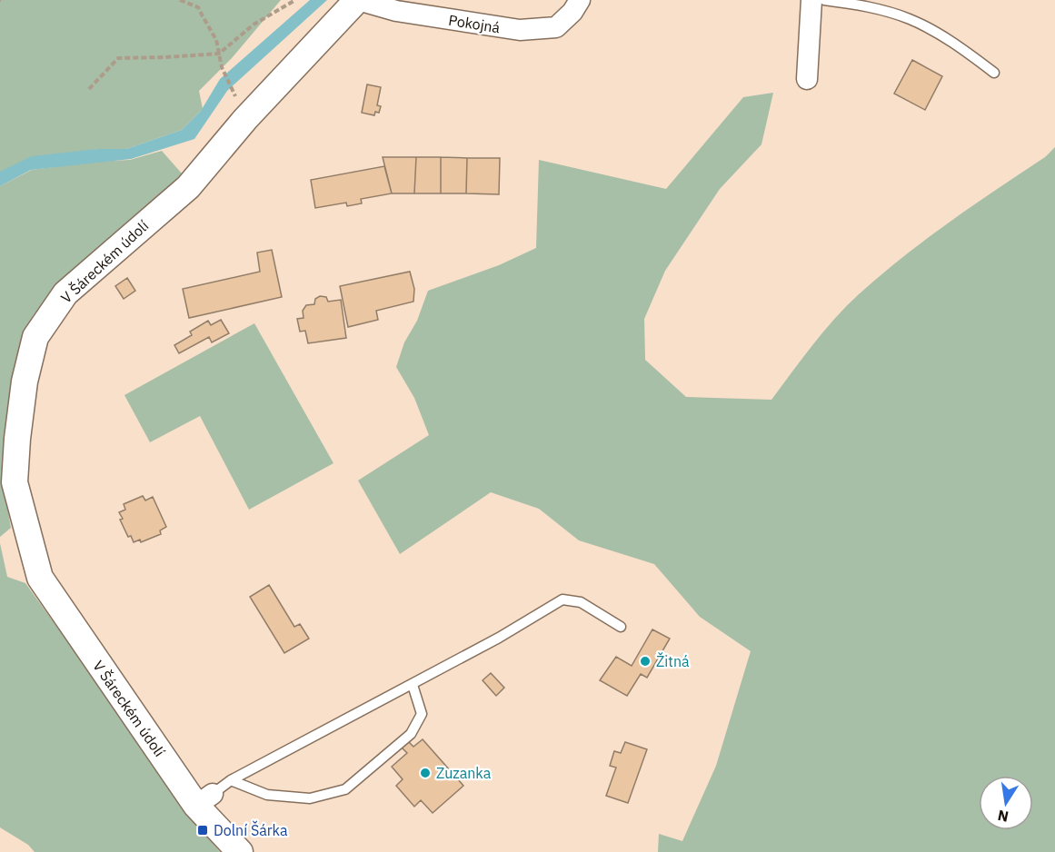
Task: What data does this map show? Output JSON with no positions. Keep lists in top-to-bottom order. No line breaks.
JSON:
{"streets":{"street":["Pokojná","V Šáreckém údolí"]},"crossings":[["Pokojná","V Šáreckém údolí"]],"places":{"other":["Žitná","Zuzanka"],"transit":["Dolní Šárka"]},"north":"bottom"}
